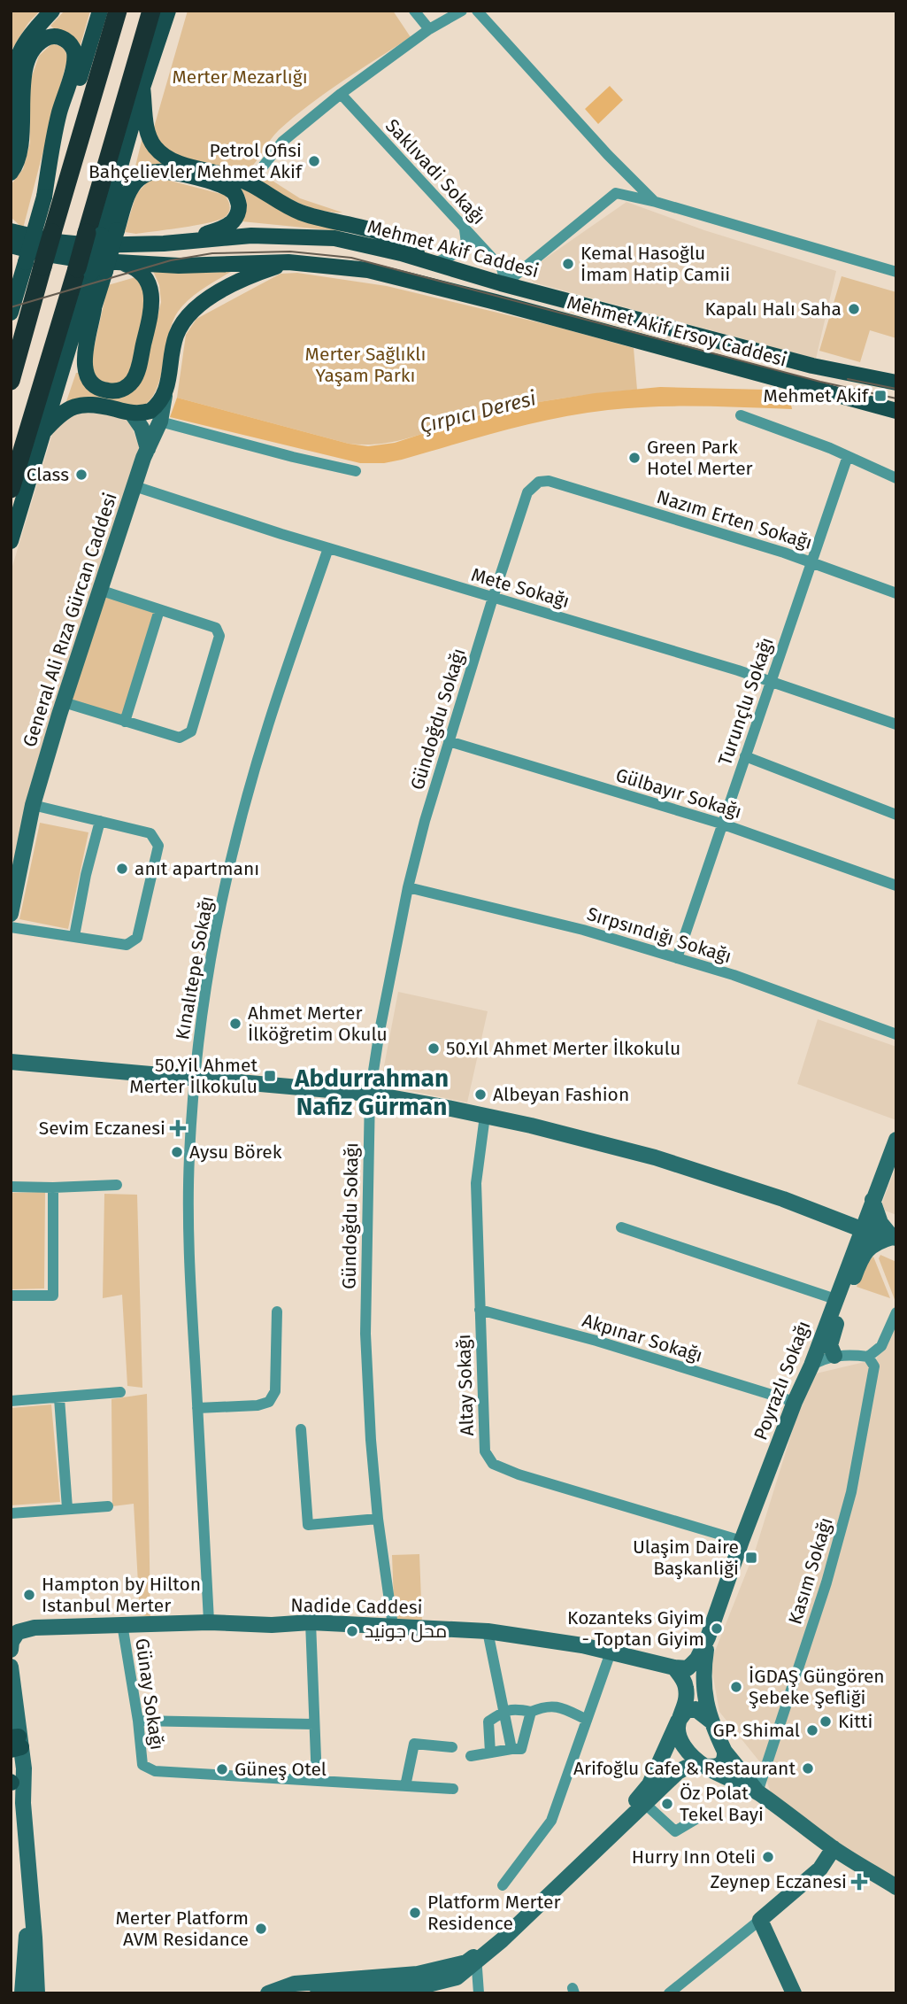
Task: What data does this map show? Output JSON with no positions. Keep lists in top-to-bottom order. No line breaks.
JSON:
{"streets":{"main road":["Mehmet Akif Caddesi","Mehmet Akif Ersoy Caddesi","General Ali Rıza Gürcan Caddesi","Poyrazlı Sokağı","Nadide Caddesi"],"street":["Saklıvadi Sokağı","Nazım Erten Sokağı","Mete Sokağı","Turunçlu Sokağı","Gündoğdu Sokağı","Gülbayır Sokağı","Sırpsındığı Sokağı","Kınalıtepe Sokağı","Akpınar Sokağı","Altay Sokağı","Kasım Sokağı","Günay Sokağı"]},"crossings":[["Mehmet Akif Caddesi","Mehmet Akif Ersoy Caddesi"],["Nazım Erten Sokağı","Mete Sokağı"],["Nazım Erten Sokağı","Turunçlu Sokağı"],["Nazım Erten Sokağı","Gündoğdu Sokağı"],["Mete Sokağı","General Ali Rıza Gürcan Caddesi"],["Mete Sokağı","Turunçlu Sokağı"],["Mete Sokağı","Gündoğdu Sokağı"],["Mete Sokağı","Kınalıtepe Sokağı"],["Turunçlu Sokağı","Gülbayır Sokağı"],["Turunçlu Sokağı","Sırpsındığı Sokağı"],["Gündoğdu Sokağı","Gülbayır Sokağı"],["Gündoğdu Sokağı","Sırpsındığı Sokağı"],["Gündoğdu Sokağı","Nadide Caddesi"],["Kınalıtepe Sokağı","Nadide Caddesi"],["Akpınar Sokağı","Poyrazlı Sokağı"],["Akpınar Sokağı","Altay Sokağı"],["Poyrazlı Sokağı","Altay Sokağı"],["Nadide Caddesi","Günay Sokağı"]],"districts":["Abdurrahman Nafiz Gürman"],"water":["Çırpıcı Deresi"],"parks":["Merter Mezarlığı","Merter Sağlıklı Yaşam Parkı"],"places":{"other":["Petrol Ofisi Bahçelievler Mehmet Akif","Kemal Hasoğlu İmam Hatip Camii","Kapalı Halı Saha","Green Park Hotel Merter","Class","anıt apartmanı","Ahmet Merter İlköğretim Okulu","50.Yıl Ahmet Merter İlkokulu","Albeyan Fashion","Aysu Börek","Hampton by Hilton Istanbul Merter","Kozanteks Giyim - Toptan Giyim","محل جونيد","İGDAŞ Güngören Şebeke Şefliği","Kitti","GP. Shimal","Arifoğlu Cafe & Restaurant","Güneş Otel","Öz Polat Tekel Bayi","Hurry Inn Oteli","Platform Merter Residence","Merter Platform AVM Residance"],"transit":["Mehmet Akif","50.Yil Ahmet Merter İlkokulu","Ulaşim Daire Başkanliği"],"health":["Sevim Eczanesi","Zeynep Eczanesi"]}}
